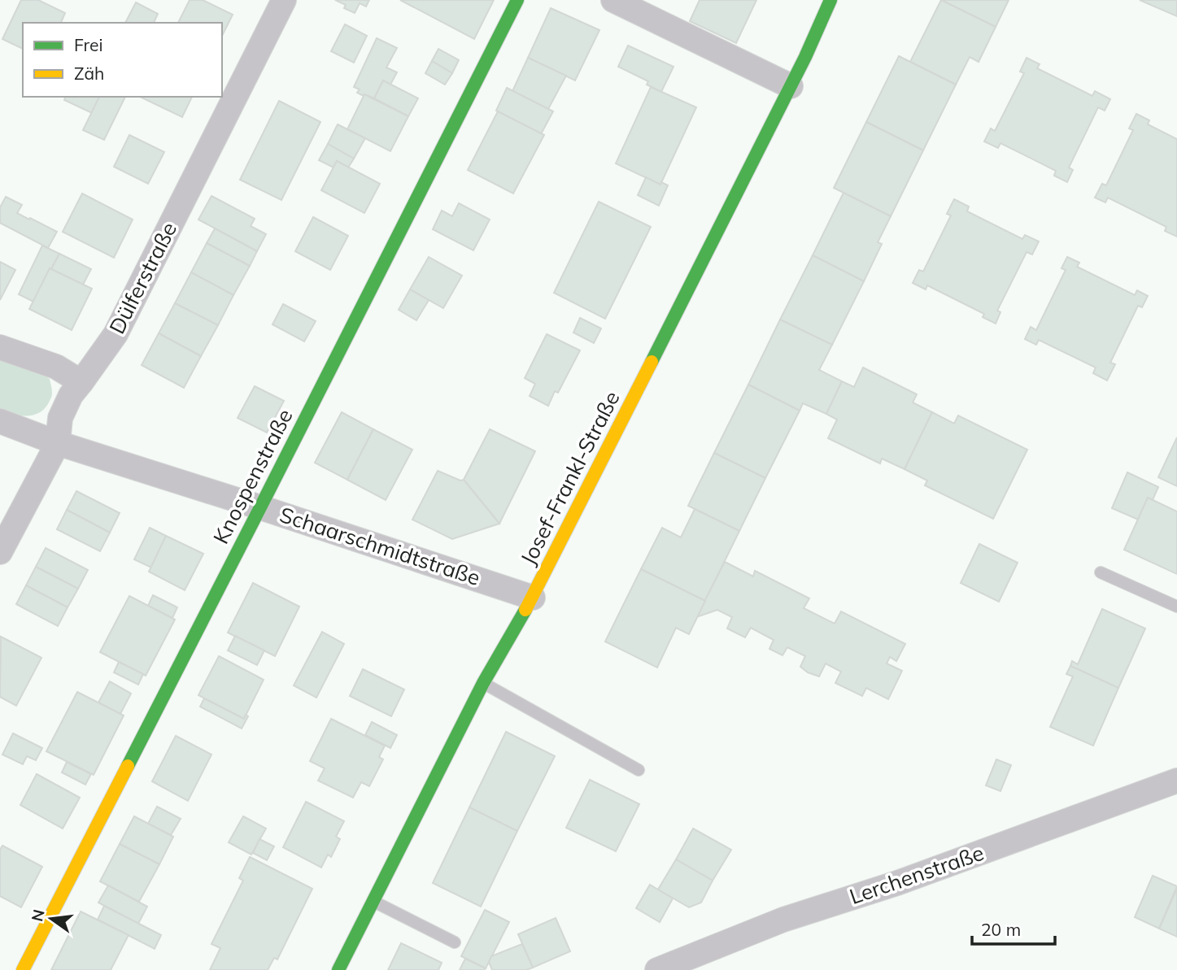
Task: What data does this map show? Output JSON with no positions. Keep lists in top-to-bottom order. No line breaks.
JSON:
{"streets":{"main road":["Knospenstraße","Josef-Frankl-Straße"],"street":["Dülferstraße","Schaarschmidtstraße","Lerchenstraße"]},"crossings":[["Dülferstraße","Schaarschmidtstraße"],["Knospenstraße","Schaarschmidtstraße"],["Josef-Frankl-Straße","Schaarschmidtstraße"]],"legend":["Frei","Zäh"],"scale_bar":"20 m","north":"left"}
